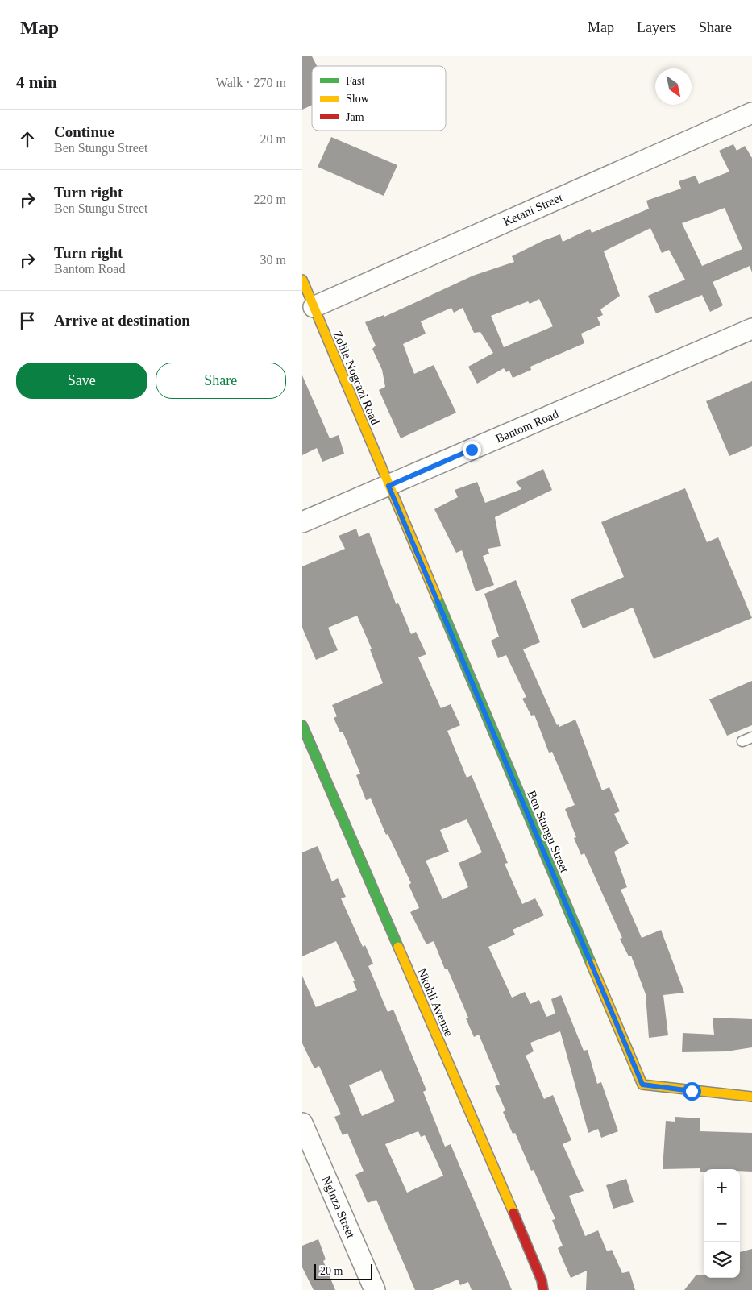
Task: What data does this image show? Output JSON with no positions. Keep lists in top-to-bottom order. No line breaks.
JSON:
{"streets":{"street":["Ketani Street","Zolile Nogcazi Road","Bantom Road","Ben Stungu Street","Nkohli Avenue","Nginza Street"]},"crossings":[["Ketani Street","Zolile Nogcazi Road"],["Zolile Nogcazi Road","Bantom Road"],["Zolile Nogcazi Road","Ben Stungu Street"],["Bantom Road","Ben Stungu Street"]],"legend":["Fast","Slow","Jam"],"scale_bar":"20 m","north":"bottom right","page":{"header":"Map","nav":["Map","Layers","Share"],"heading":["4 min","Walk · 270 m"],"list":[["Continue","Ben Stungu Street","20 m"],["Turn right","Ben Stungu Street","220 m"],["Turn right","Bantom Road","30 m"],"Arrive at destination"],"buttons":["Save","Share"],"map_buttons":["+","−"],"scale":"20 m"}}
